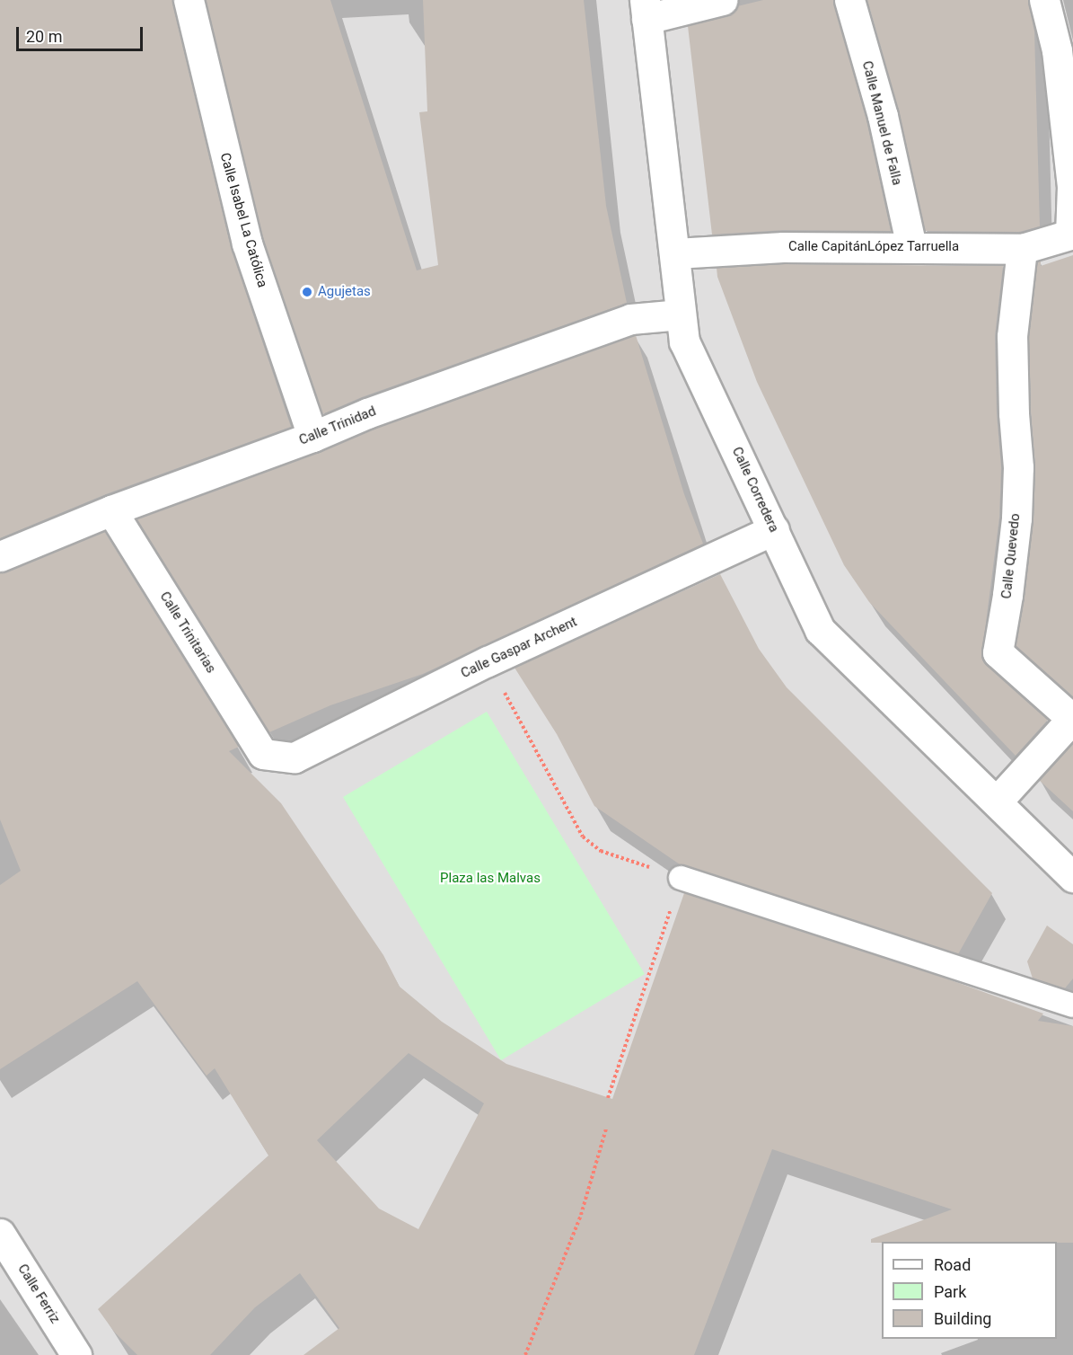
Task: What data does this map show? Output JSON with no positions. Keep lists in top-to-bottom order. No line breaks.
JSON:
{"streets":{"street":["Calle Manuel de Falla","Calle Isabel La Católica","Calle CapitánLópez Tarruella","Calle Trinidad","Calle Corredera","Calle Quevedo","Calle Trinitarias","Calle Gaspar Archent","Calle Ferriz"]},"crossings":[["Calle Manuel de Falla","Calle CapitánLópez Tarruella"],["Calle Isabel La Católica","Calle Trinidad"],["Calle CapitánLópez Tarruella","Calle Corredera"],["Calle CapitánLópez Tarruella","Calle Quevedo"],["Calle Trinidad","Calle Corredera"],["Calle Trinidad","Calle Trinitarias"],["Calle Corredera","Calle Quevedo"],["Calle Corredera","Calle Gaspar Archent"],["Calle Trinitarias","Calle Gaspar Archent"]],"parks":["Plaza las Malvas"],"places":["Agujetas"],"legend":["Road","Park","Building"],"scale_bar":"20 m"}
